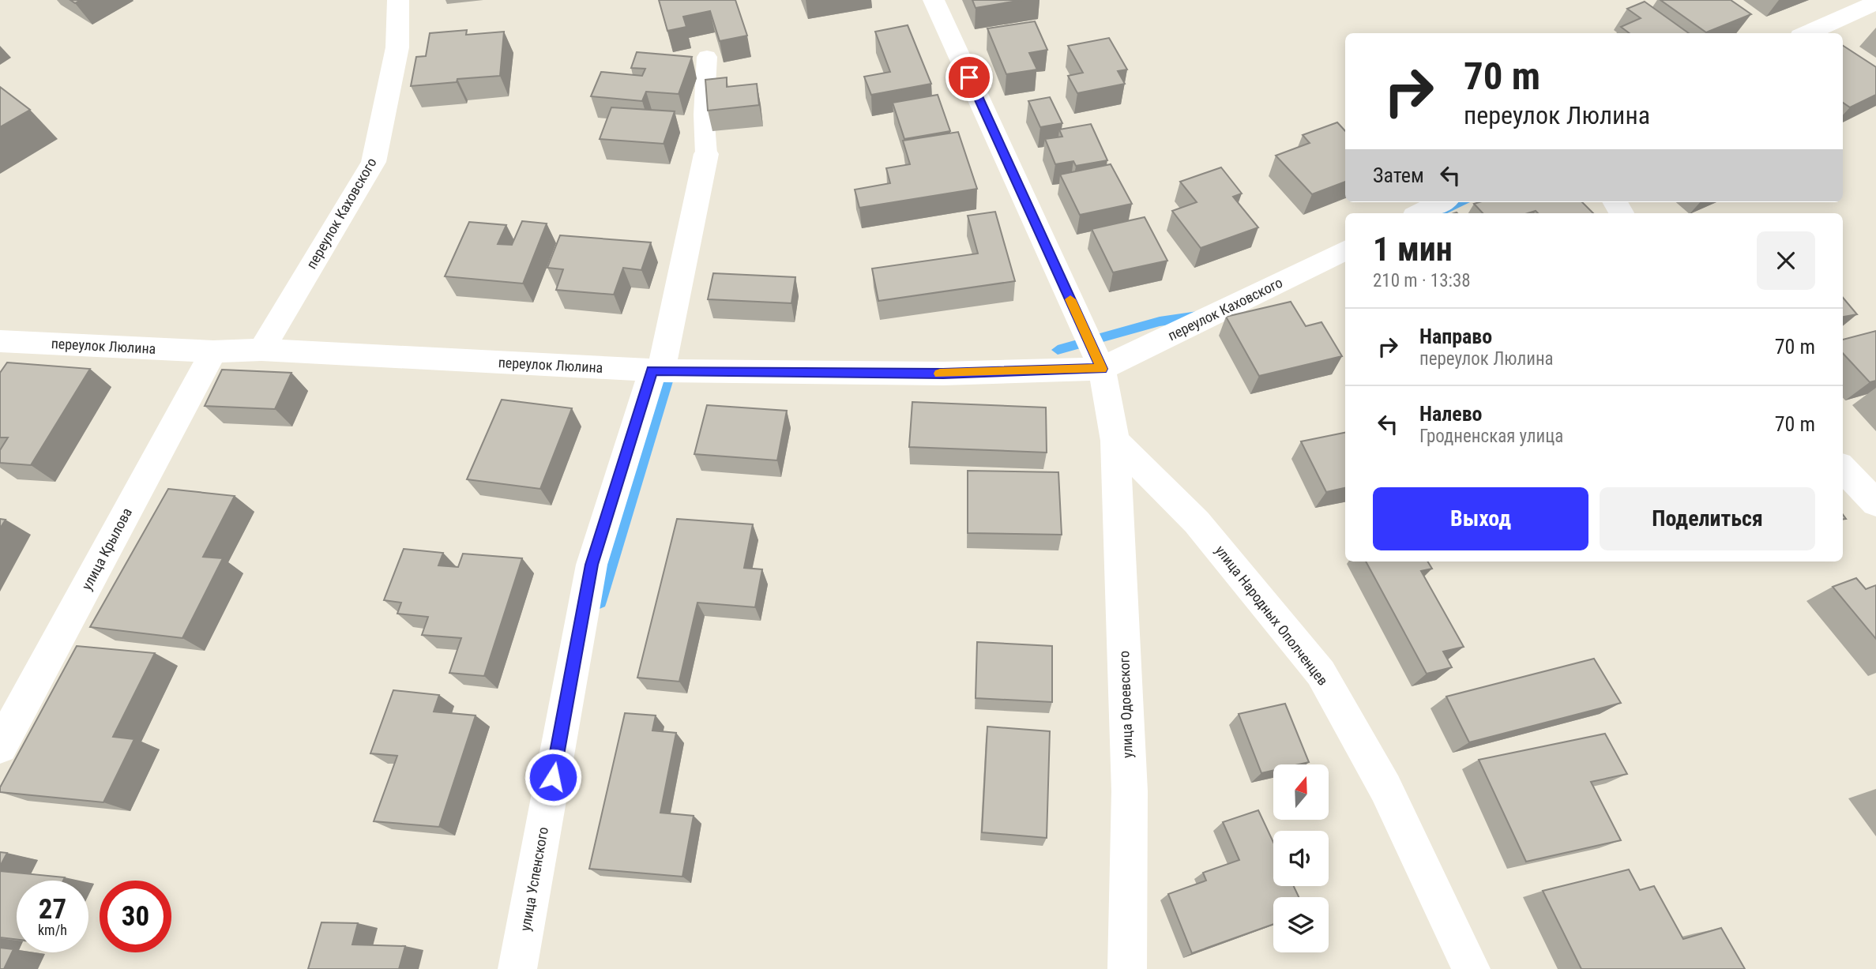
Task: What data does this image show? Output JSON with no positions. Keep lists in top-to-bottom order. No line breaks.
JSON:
{"streets":{"street":["переулок Каховского","переулок Люлина","улица Крылова","улица Народных Ополченцев","улица Одоевского","улица Успенского"]},"crossings":[["переулок Каховского","переулок Люлина"],["переулок Люлина","улица Крылова"],["переулок Люлина","улица Успенского"],["улица Народных Ополченцев","улица Одоевского"]],"north":"top","page":{"turn":["70 m","переулок Люлина"],"then":"Затем","heading":["1 мин","210 m · 13:38"],"list":[{"name":"Направо","note":"переулок Люлина","value":"70 m"},{"name":"Налево","note":"Гродненская улица","value":"70 m"}],"buttons":["Выход","Поделиться"],"speed":"27 km/h","limit":"30"}}
